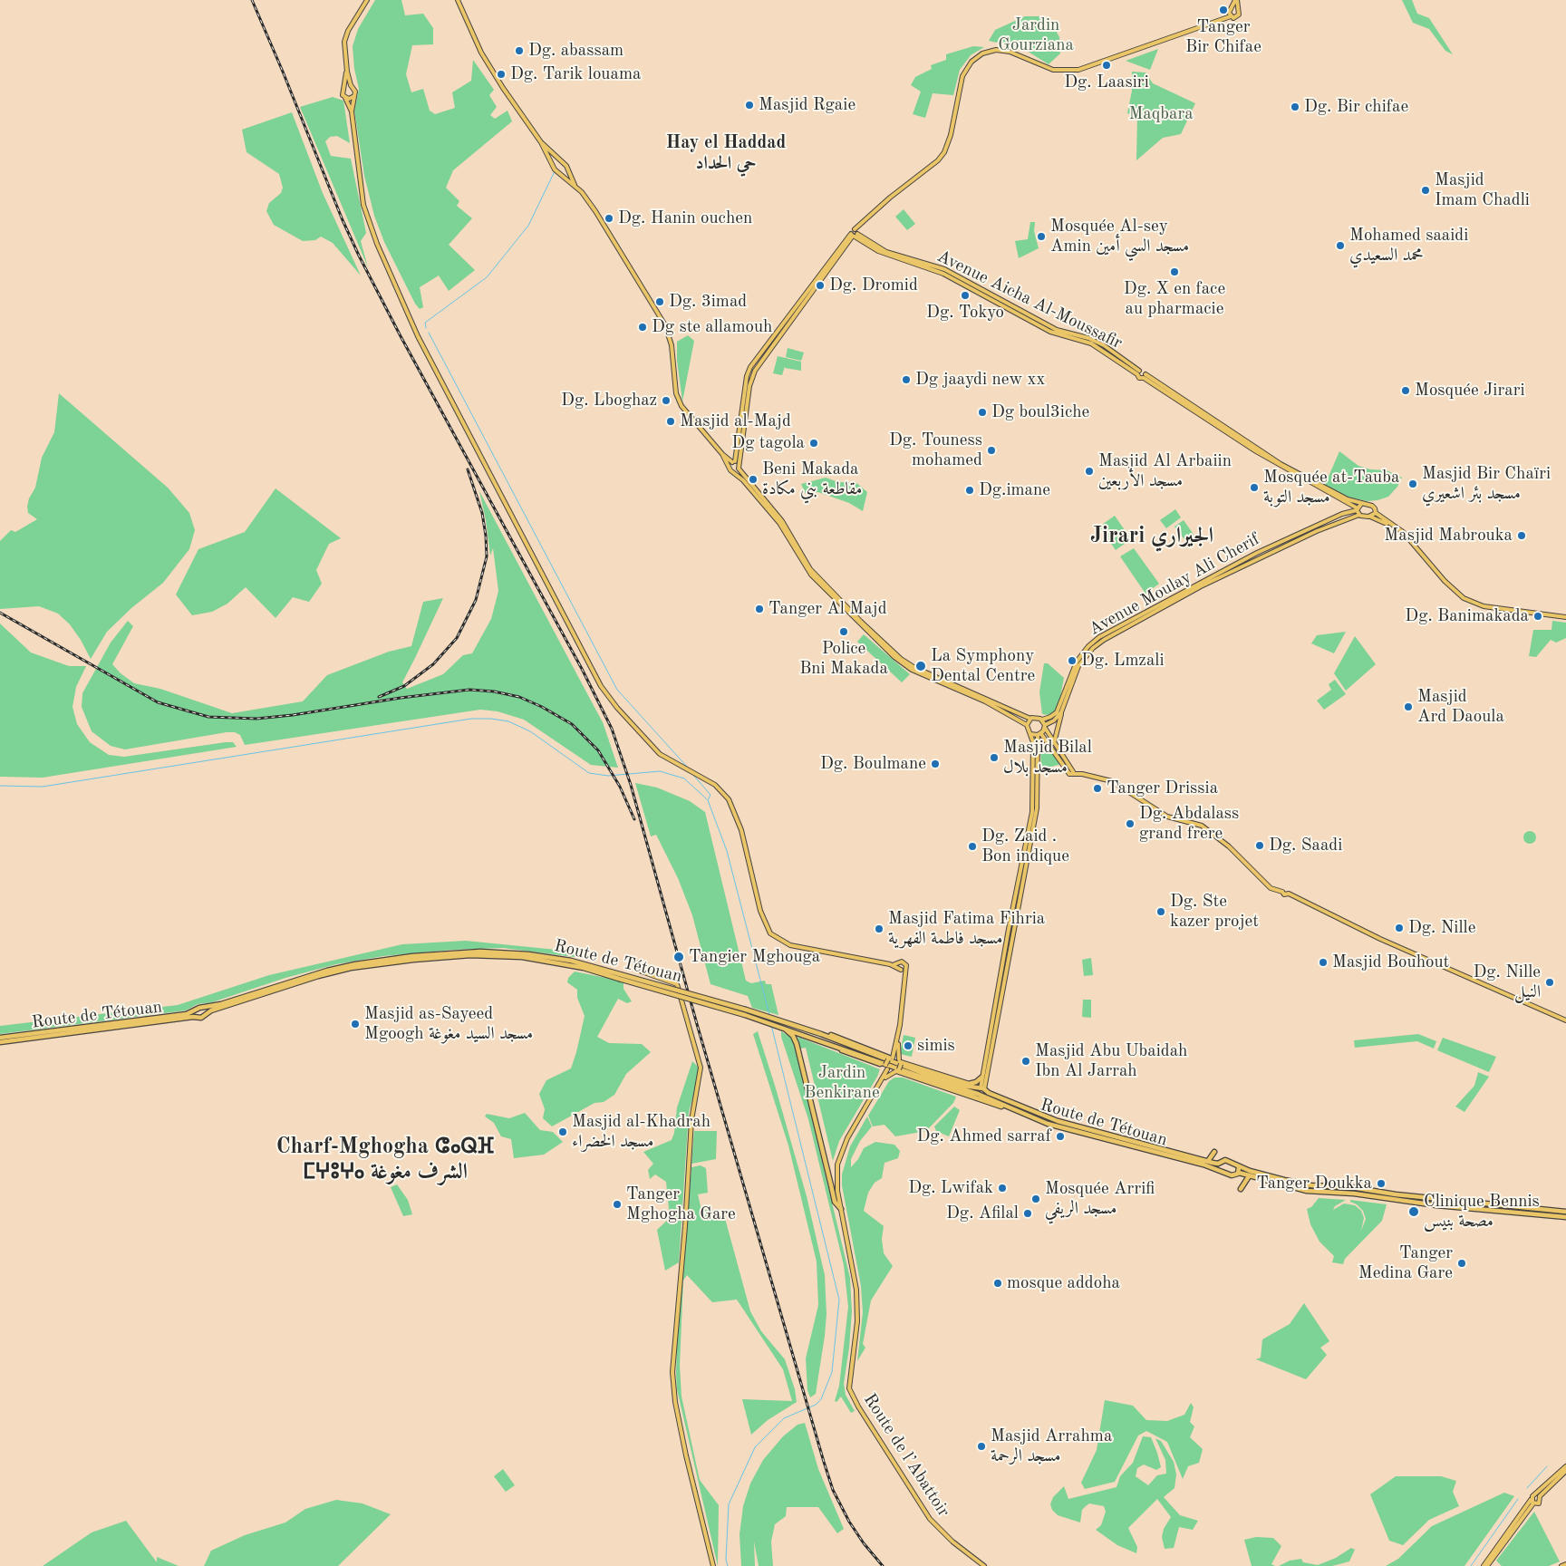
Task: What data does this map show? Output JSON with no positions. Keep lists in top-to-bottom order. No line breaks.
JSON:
{"streets":{"highway":["Route de Tétouan"],"main road":["Avenue Aicha Al-Moussafir","Avenue Moulay Ali Cherif","Route de l’Abattoir"]},"districts":["Hay el Haddad حي الحداد","Jirari الجيراري","Charf-Mghogha ⵛⴰⵕⴼ ⵎⵖⵓⵖⴰ الشرف مغوغة"],"parks":["Jardin Gourziana","Maqbara","Jardin Benkirane"],"places":["Tanger Bir Chifae","Dg. abassam","Dg. Laasiri","Dg. Tarik louama","Masjid Rgaie","Dg. Bir chifae","Masjid Imam Chadli","Dg. Hanin ouchen","Mosquée Al-sey Amin مسجد السي أمين","Mohamed saaidi محمد السعيدي","Dg. X en face au pharmacie","Dg. Dromid","Dg. Tokyo","Dg. 3imad","Dg ste allamouh","Dg jaaydi new xx","Mosquée Jirari","Dg. Lboghaz","Dg boul3iche","Masjid al-Majd","Dg tagola","Dg. Touness mohamed","Masjid Al Arbaiin مسجد الأربعين","Beni Makada مقاطعة بني مكادة","Masjid Bir Chaïri مسجد بئر اشعيري","Mosquée at-Tauba مسجد التوبة","Dg.imane","Masjid Mabrouka","Tanger Al Majd","Dg. Banimakada","Police Bni Makada","Dg. Lmzali","La Symphony Dental Centre","Masjid Ard Daoula","Masjid Bilal مسجد بلال","Dg. Boulmane","Tanger Drissia","Dg. Abdalass grand frere","Dg. Saadi","Dg. Zaid . Bon indique","Dg. Ste kazer projet","Dg. Nille","Masjid Fatima Fihria مسجد فاطمة الفهرية","Tangier Mghouga","Masjid Bouhout","Dg. Nille النيل","Masjid as-Sayeed Mgoogh مسجد السيد مغوغة","simis","Masjid Abu Ubaidah Ibn Al Jarrah","Masjid al-Khadrah مسجد الخضراء","Dg. Ahmed sarraf","Tanger Doukka","Dg. Lwifak","Mosquée Arrifi مسجد الريفي","Tanger Mghogha Gare","Clinique Bennis مصحة بنيس","Dg. Afilal","Tanger Medina Gare","mosque addoha","Masjid Arrahma مسجد الرحمة"]}
